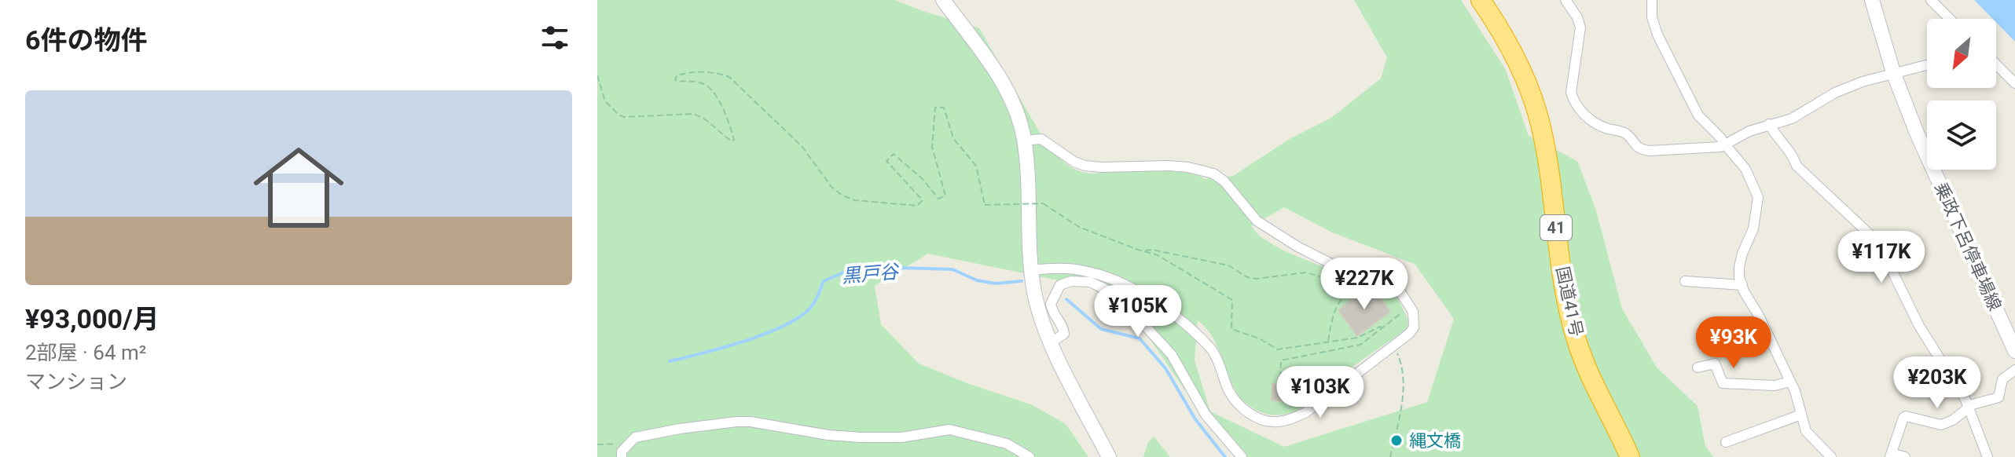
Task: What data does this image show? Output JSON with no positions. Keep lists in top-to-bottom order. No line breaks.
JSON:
{"streets":{"highway":["41","国道41号"],"street":["乗政下呂停車場線"]},"water":["黒戸谷"],"places":["縄文橋"],"north":"bottom left","page":{"heading":"6件の物件","list":[{"name":"¥93,000/月","note":"2部屋 · 64 m² · マンション"}],"price":["¥117K","¥227K","¥105K","¥93K","¥203K","¥103K"]}}
